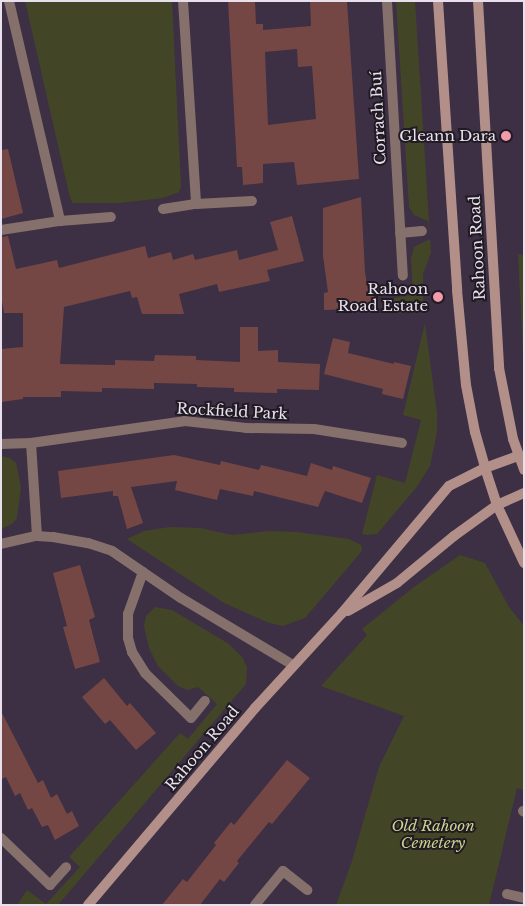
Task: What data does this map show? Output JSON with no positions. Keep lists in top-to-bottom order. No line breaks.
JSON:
{"streets":{"main road":["Rahoon Road"],"street":["Corrach Buí","Rockfield Park"]},"parks":["Old Rahoon Cemetery"],"places":["Gleann Dara","Rahoon Road Estate"]}
